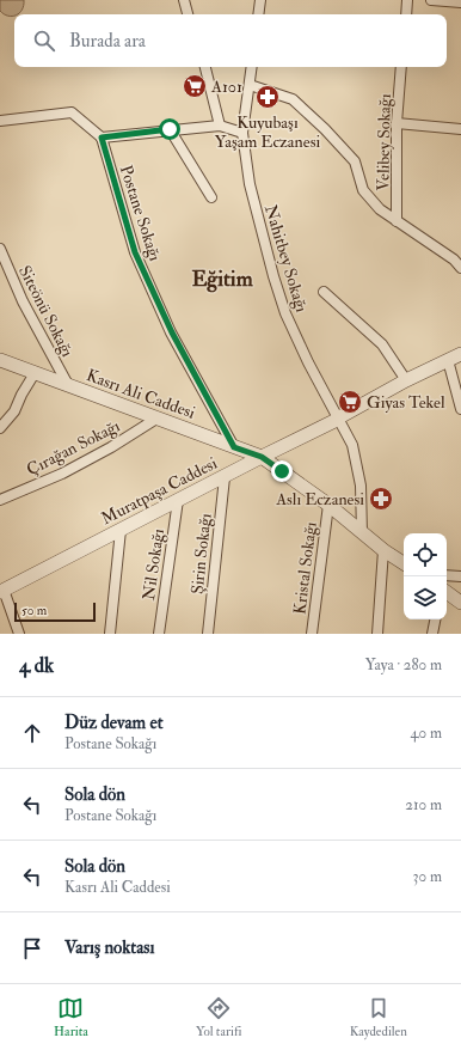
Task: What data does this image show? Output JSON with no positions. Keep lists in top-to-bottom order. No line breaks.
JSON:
{"streets":{"street":["Velibey Sokağı","Postane Sokağı","Nahitbey Sokağı","Siteönü Sokağı","Kasrı Ali Caddesi","Çırağan Sokağı","Muratpaşa Caddesi","Şirin Sokağı","Nil Sokağı","Kristal Sokağı"]},"crossings":[["Postane Sokağı","Kasrı Ali Caddesi"],["Nahitbey Sokağı","Kasrı Ali Caddesi"],["Nahitbey Sokağı","Muratpaşa Caddesi"],["Siteönü Sokağı","Kasrı Ali Caddesi"],["Kasrı Ali Caddesi","Çırağan Sokağı"],["Kasrı Ali Caddesi","Muratpaşa Caddesi"],["Kasrı Ali Caddesi","Kristal Sokağı"],["Muratpaşa Caddesi","Şirin Sokağı"],["Muratpaşa Caddesi","Nil Sokağı"]],"districts":["Eğitim"],"places":{"supermarket":["A101","Giyas Tekel"],"pharmacy":["Kuyubaşı Yaşam Eczanesi","Aslı Eczanesi"]},"scale_bar":"50 m","page":{"search":"Burada ara","scale":"50 m","heading":["4 dk","Yaya · 280 m"],"list":[["Düz devam et","Postane Sokağı","40 m"],["Sola dön","Postane Sokağı","210 m"],["Sola dön","Kasrı Ali Caddesi","30 m"],"Varış noktası"],"nav":["Harita","Yol tarifi","Kaydedilen"]}}
